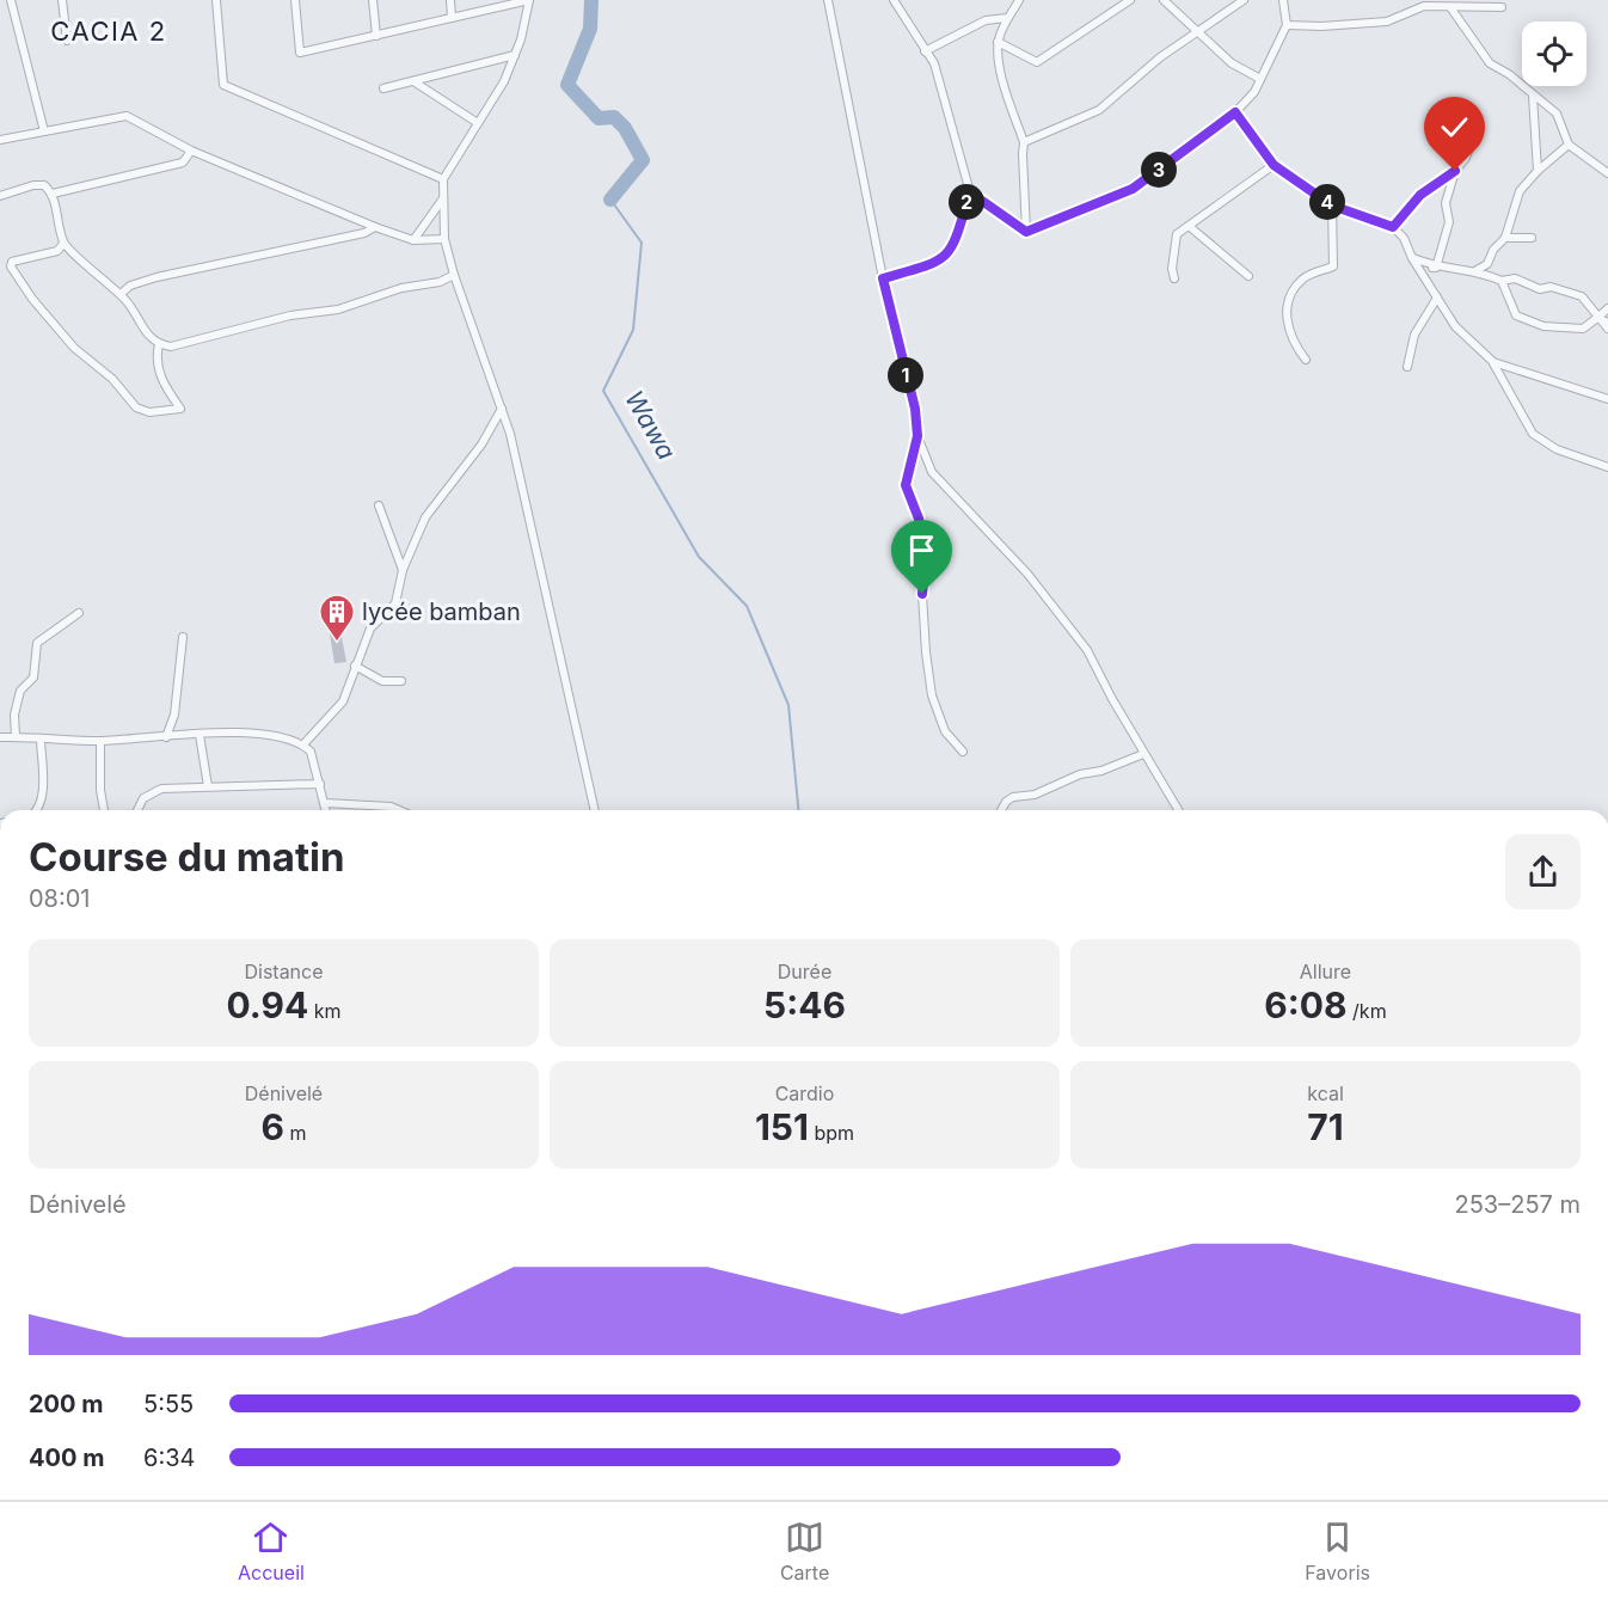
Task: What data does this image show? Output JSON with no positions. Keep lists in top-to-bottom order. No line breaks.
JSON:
{"districts":["CACIA 2"],"water":["Wawa"],"places":{"building":["lycée bamban"]},"page":{"pins":["3","2","4","1"],"heading":["Course du matin","08:01"],"stats":[["Distance","0.94 km"],["Durée","5:46"],["Allure","6:08 /km"],["Dénivelé","6 m"],["Cardio","151 bpm"],["kcal","71"]],"chart":["Dénivelé","253–257 m"],"list":[{"name":"200 m","note":"5:55"},{"name":"400 m","note":"6:34"}],"tabs":["Accueil","Carte","Favoris"]}}
